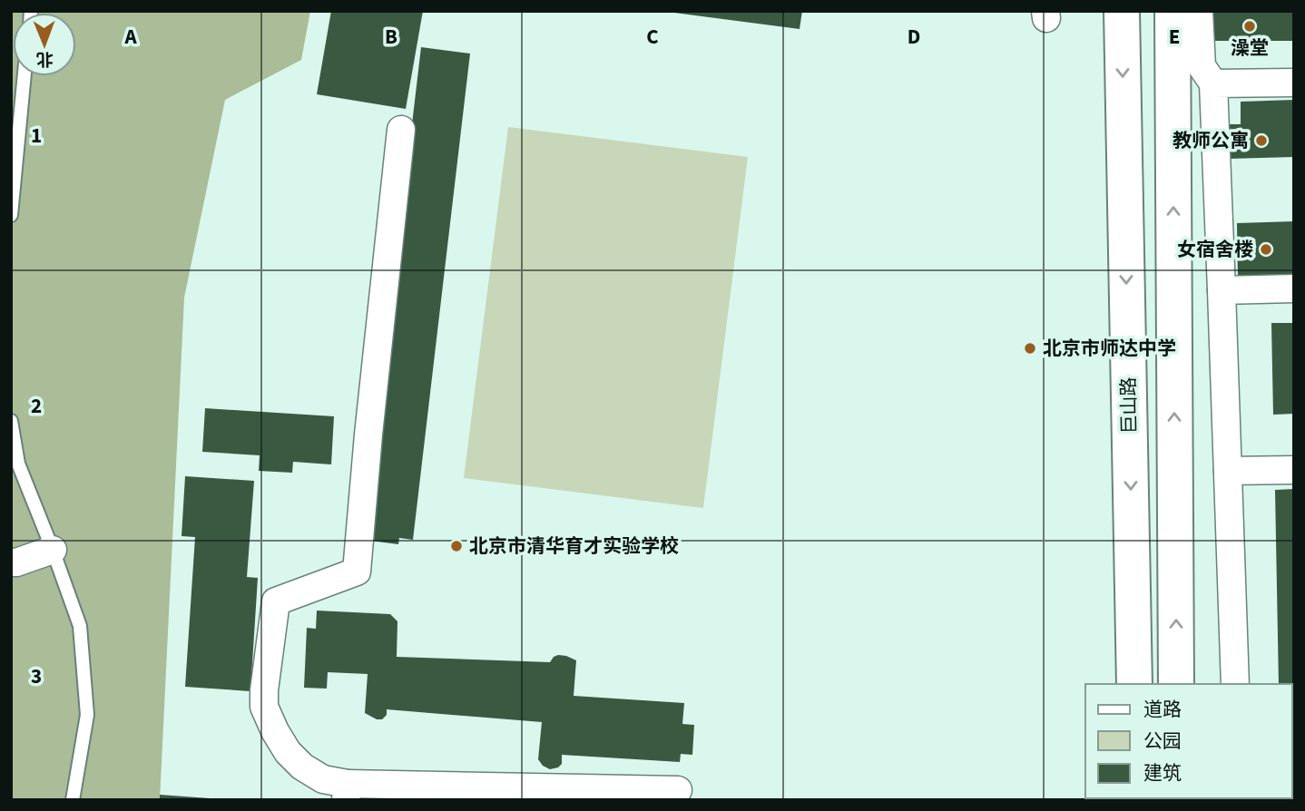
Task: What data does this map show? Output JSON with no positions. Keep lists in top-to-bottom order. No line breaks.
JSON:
{"streets":{"main road":["巨山路"]},"places":["澡堂","教师公寓","女宿舍楼","北京市师达中学","北京市清华育才实验学校"],"legend":["道路","公园","建筑"],"north":"bottom","grid":{"columns":["A","B","C","D","E"],"rows":["1","2","3"]}}
